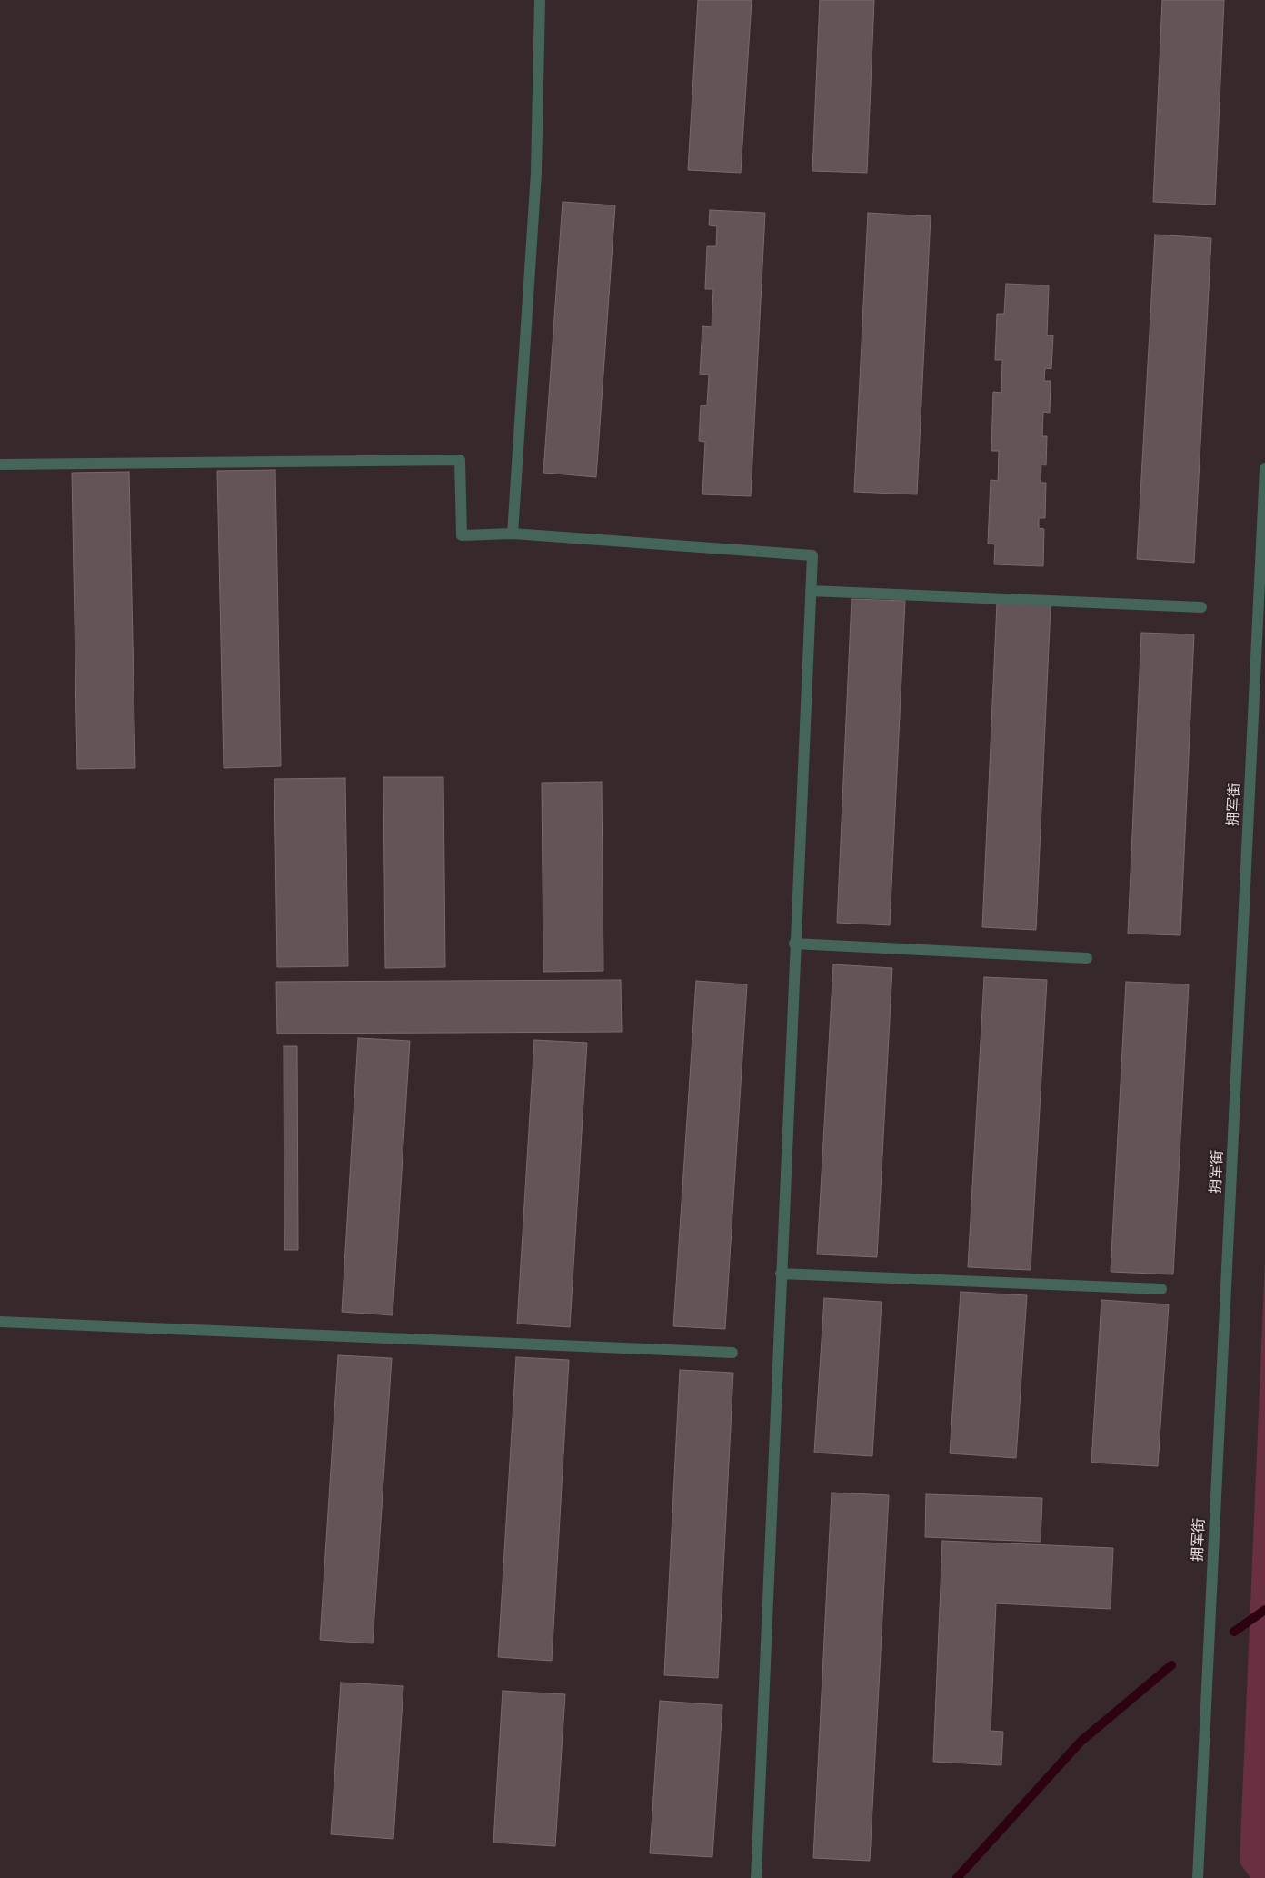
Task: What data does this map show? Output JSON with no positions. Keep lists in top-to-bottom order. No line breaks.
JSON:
{"streets":{"street":["拥军街"]}}
